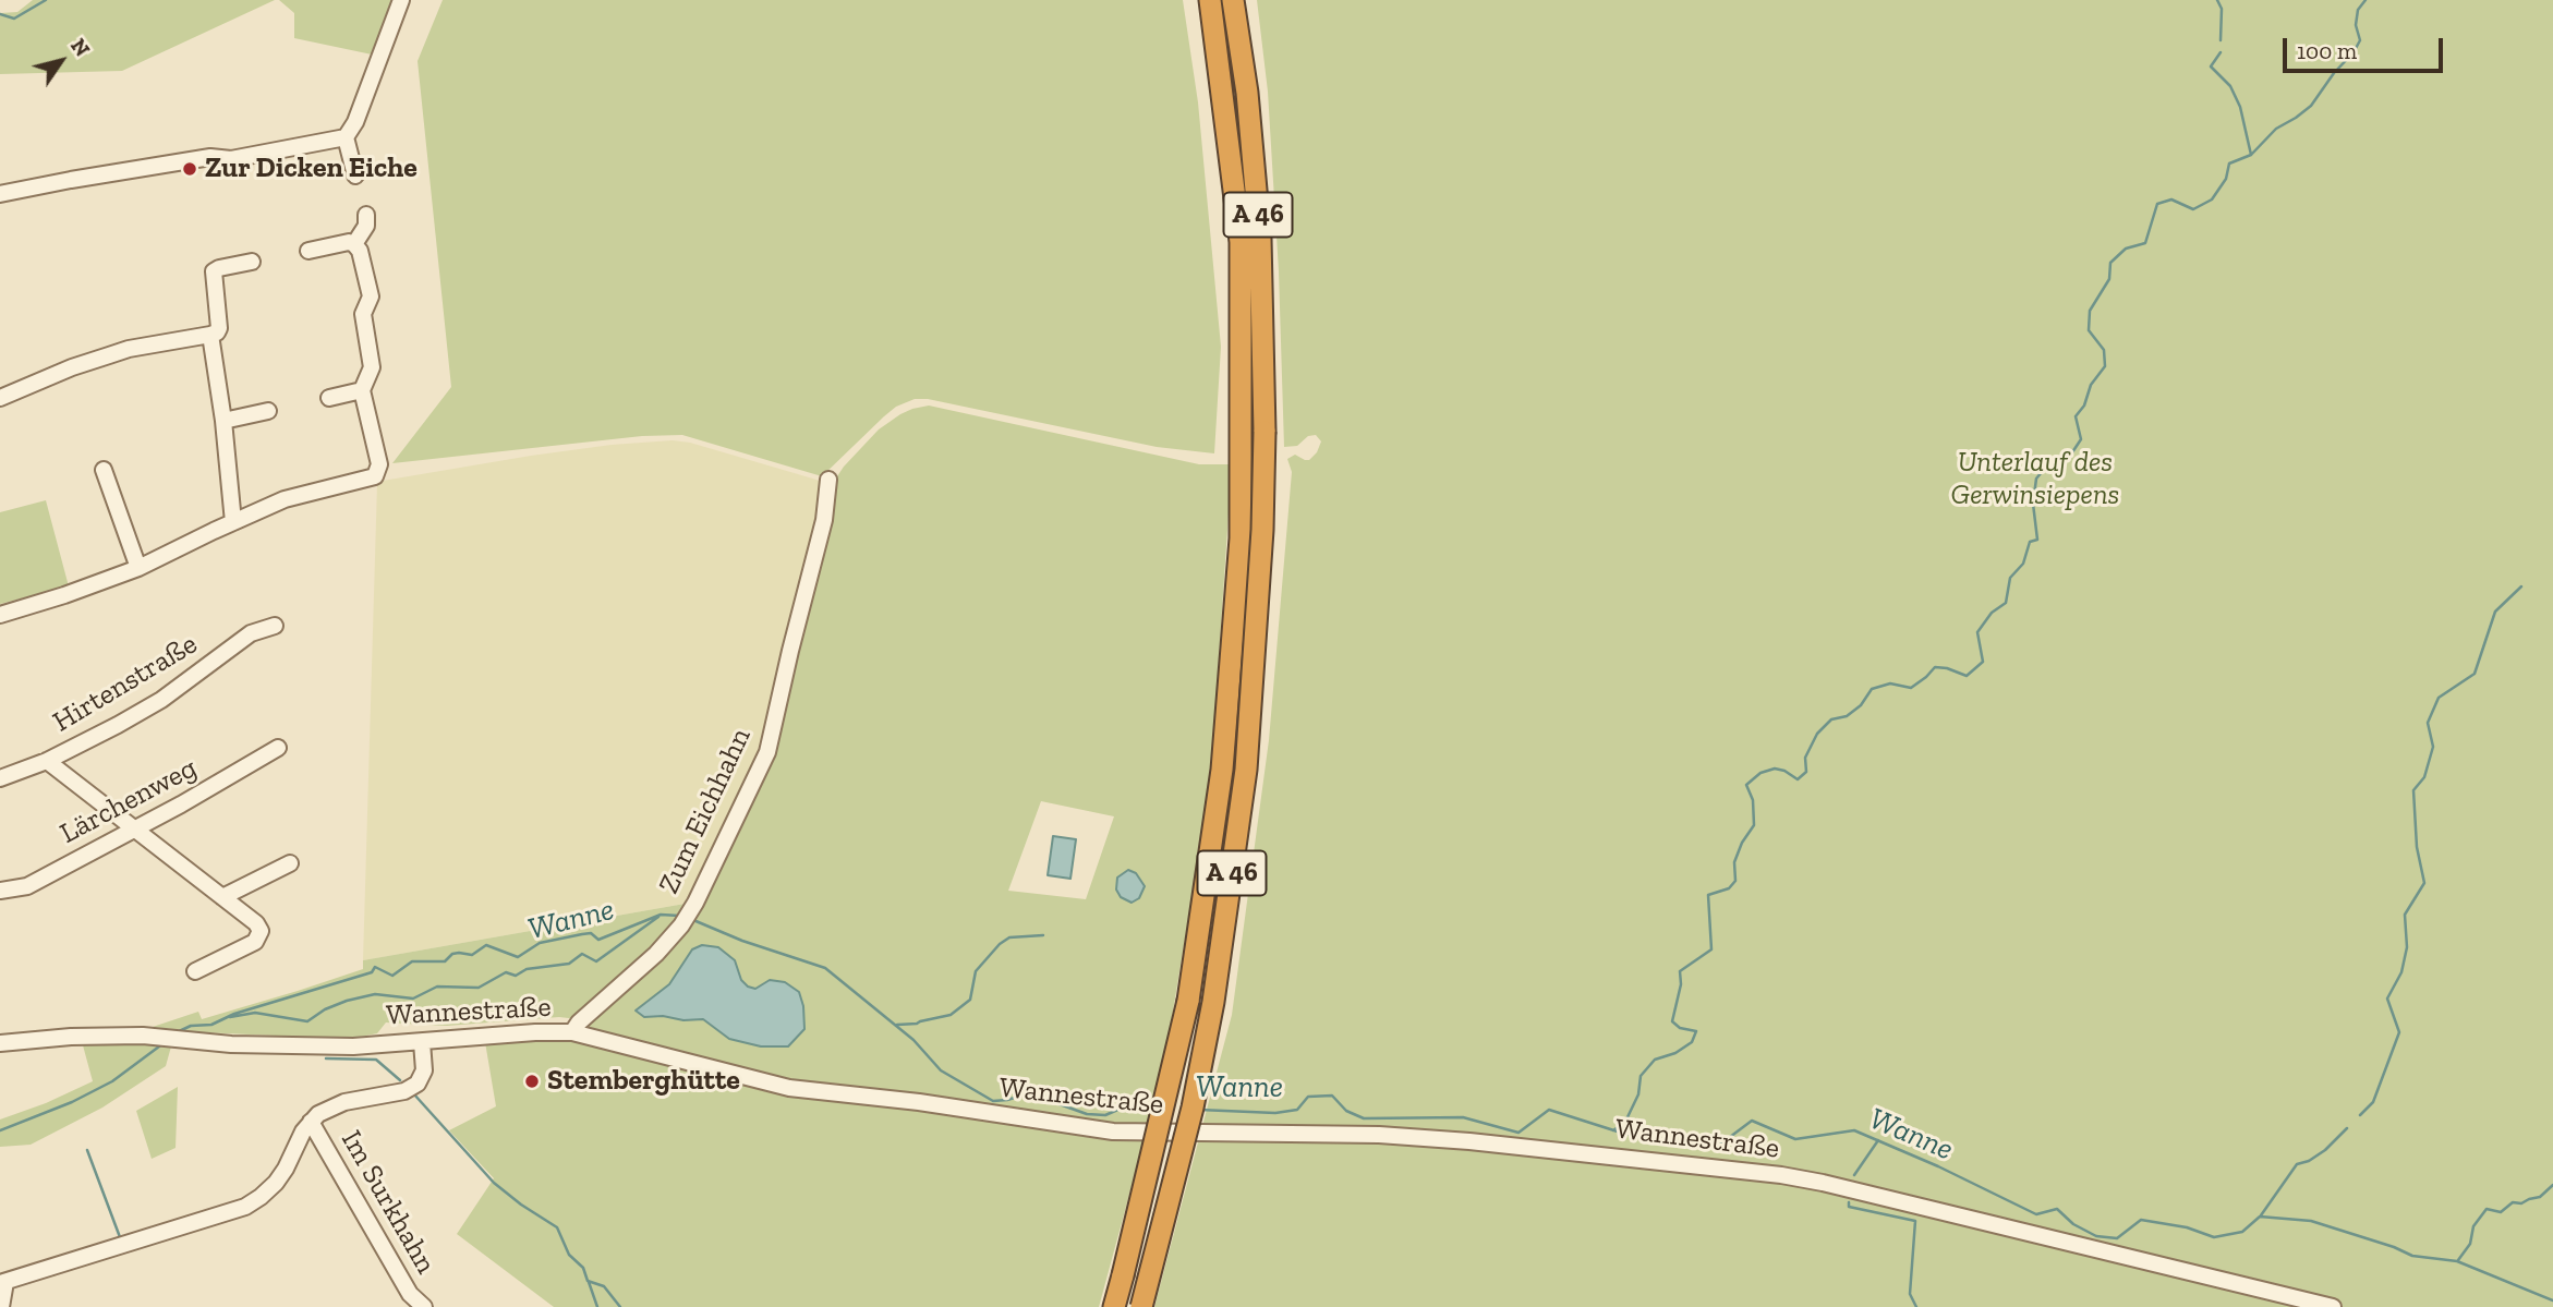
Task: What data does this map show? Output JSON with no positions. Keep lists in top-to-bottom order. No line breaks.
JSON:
{"streets":{"highway":["A 46"],"street":["Hirtenstraße","Lärchenweg","Zum Eichhahn","Wannestraße","Im Surkhahn"]},"crossings":[["Zum Eichhahn","Wannestraße"]],"water":["Wanne"],"parks":["Unterlauf des Gerwinsiepens"],"places":["Zur Dicken Eiche","Stemberghütte"],"scale_bar":"100 m","north":"top right"}
